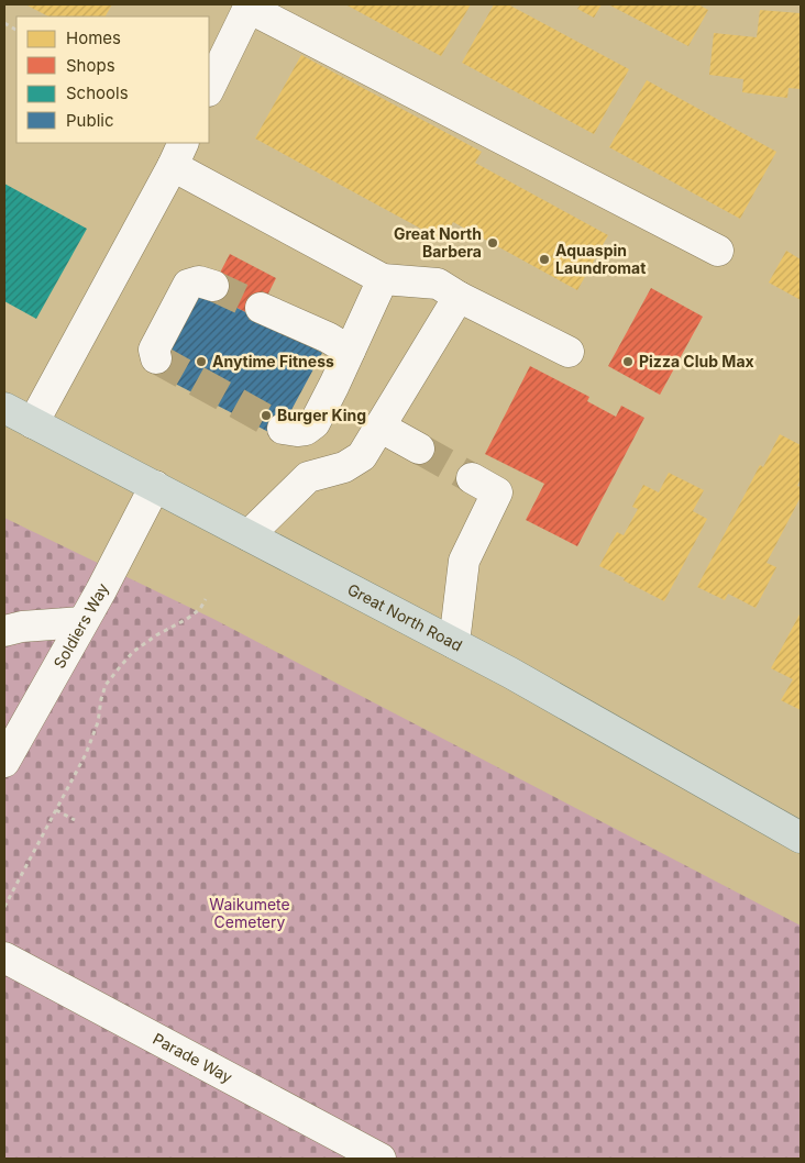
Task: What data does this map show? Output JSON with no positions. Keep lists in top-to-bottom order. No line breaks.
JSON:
{"streets":{"main road":["Great North Road"],"lane":["Soldiers Way","Parade Way"]},"crossings":[["Great North Road","Soldiers Way"]],"parks":["Waikumete Cemetery"],"places":["Great North Barbera","Aquaspin Laundromat","Anytime Fitness","Pizza Club Max","Burger King"],"legend":["Homes","Shops","Schools","Public"]}
